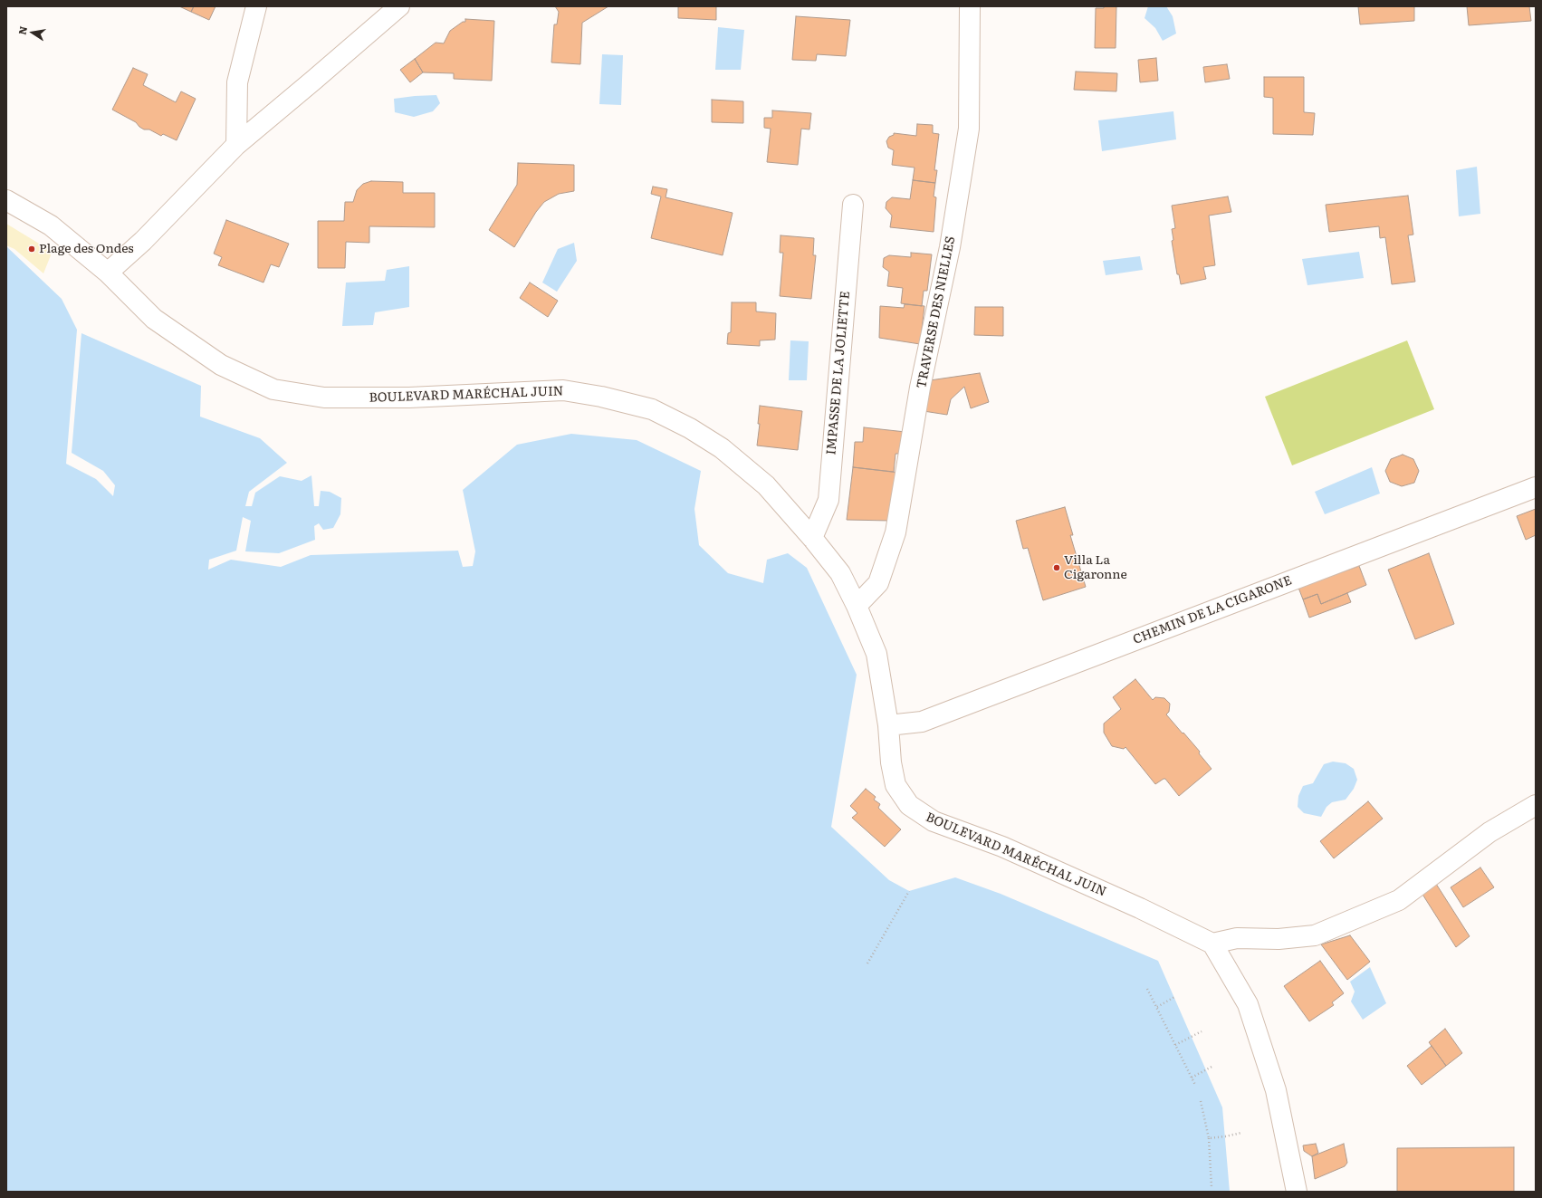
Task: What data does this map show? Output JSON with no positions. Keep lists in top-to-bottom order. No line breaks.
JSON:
{"streets":{"street":["TRAVERSE DES NIELLES","IMPASSE DE LA JOLIETTE","BOULEVARD MARÉCHAL JUIN","CHEMIN DE LA CIGARONE"]},"crossings":[["TRAVERSE DES NIELLES","BOULEVARD MARÉCHAL JUIN"],["IMPASSE DE LA JOLIETTE","BOULEVARD MARÉCHAL JUIN"],["BOULEVARD MARÉCHAL JUIN","CHEMIN DE LA CIGARONE"]],"places":["Plage des Ondes","Villa La Cigaronne"],"north":"left"}
